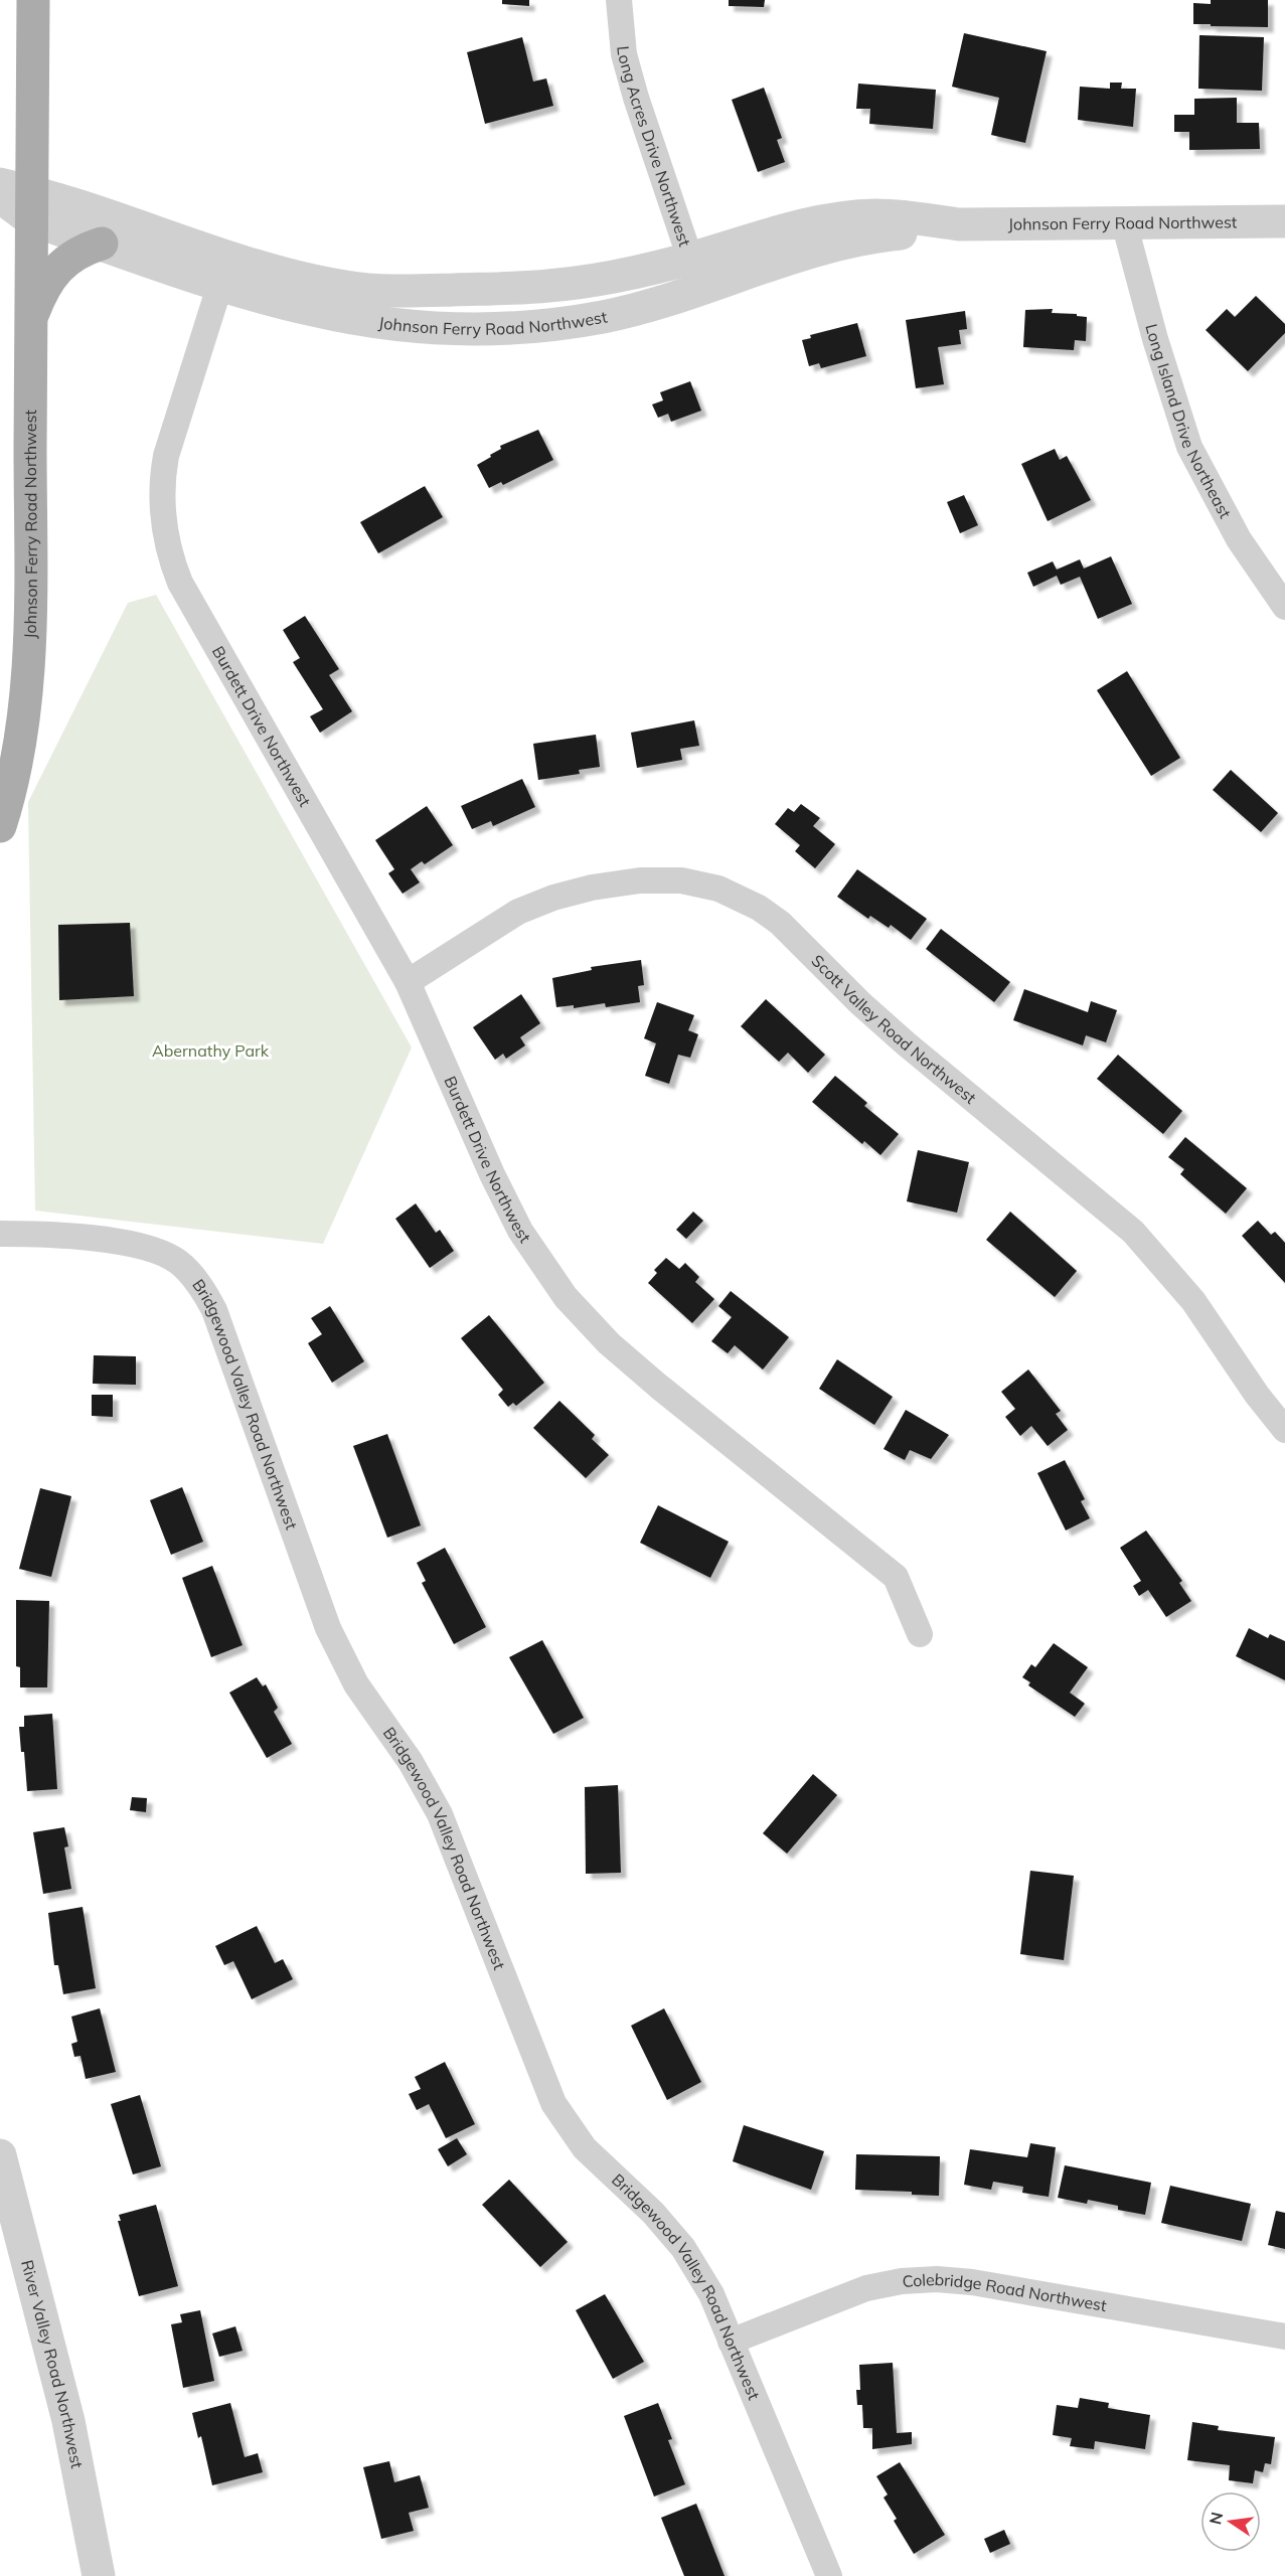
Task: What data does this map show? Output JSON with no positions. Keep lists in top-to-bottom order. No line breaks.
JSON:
{"streets":{"main road":["Johnson Ferry Road Northwest"],"street":["Long Acres Drive Northwest","Long Island Drive Northeast","Burdett Drive Northwest","Scott Valley Road Northwest","Bridgewood Valley Road Northwest","Colebridge Road Northwest","River Valley Road Northwest"]},"crossings":[["Long Acres Drive Northwest","Johnson Ferry Road Northwest"],["Johnson Ferry Road Northwest","Long Island Drive Northeast"],["Johnson Ferry Road Northwest","Burdett Drive Northwest"],["Burdett Drive Northwest","Scott Valley Road Northwest"],["Bridgewood Valley Road Northwest","Colebridge Road Northwest"]],"parks":["Abernathy Park"],"north":"left"}
